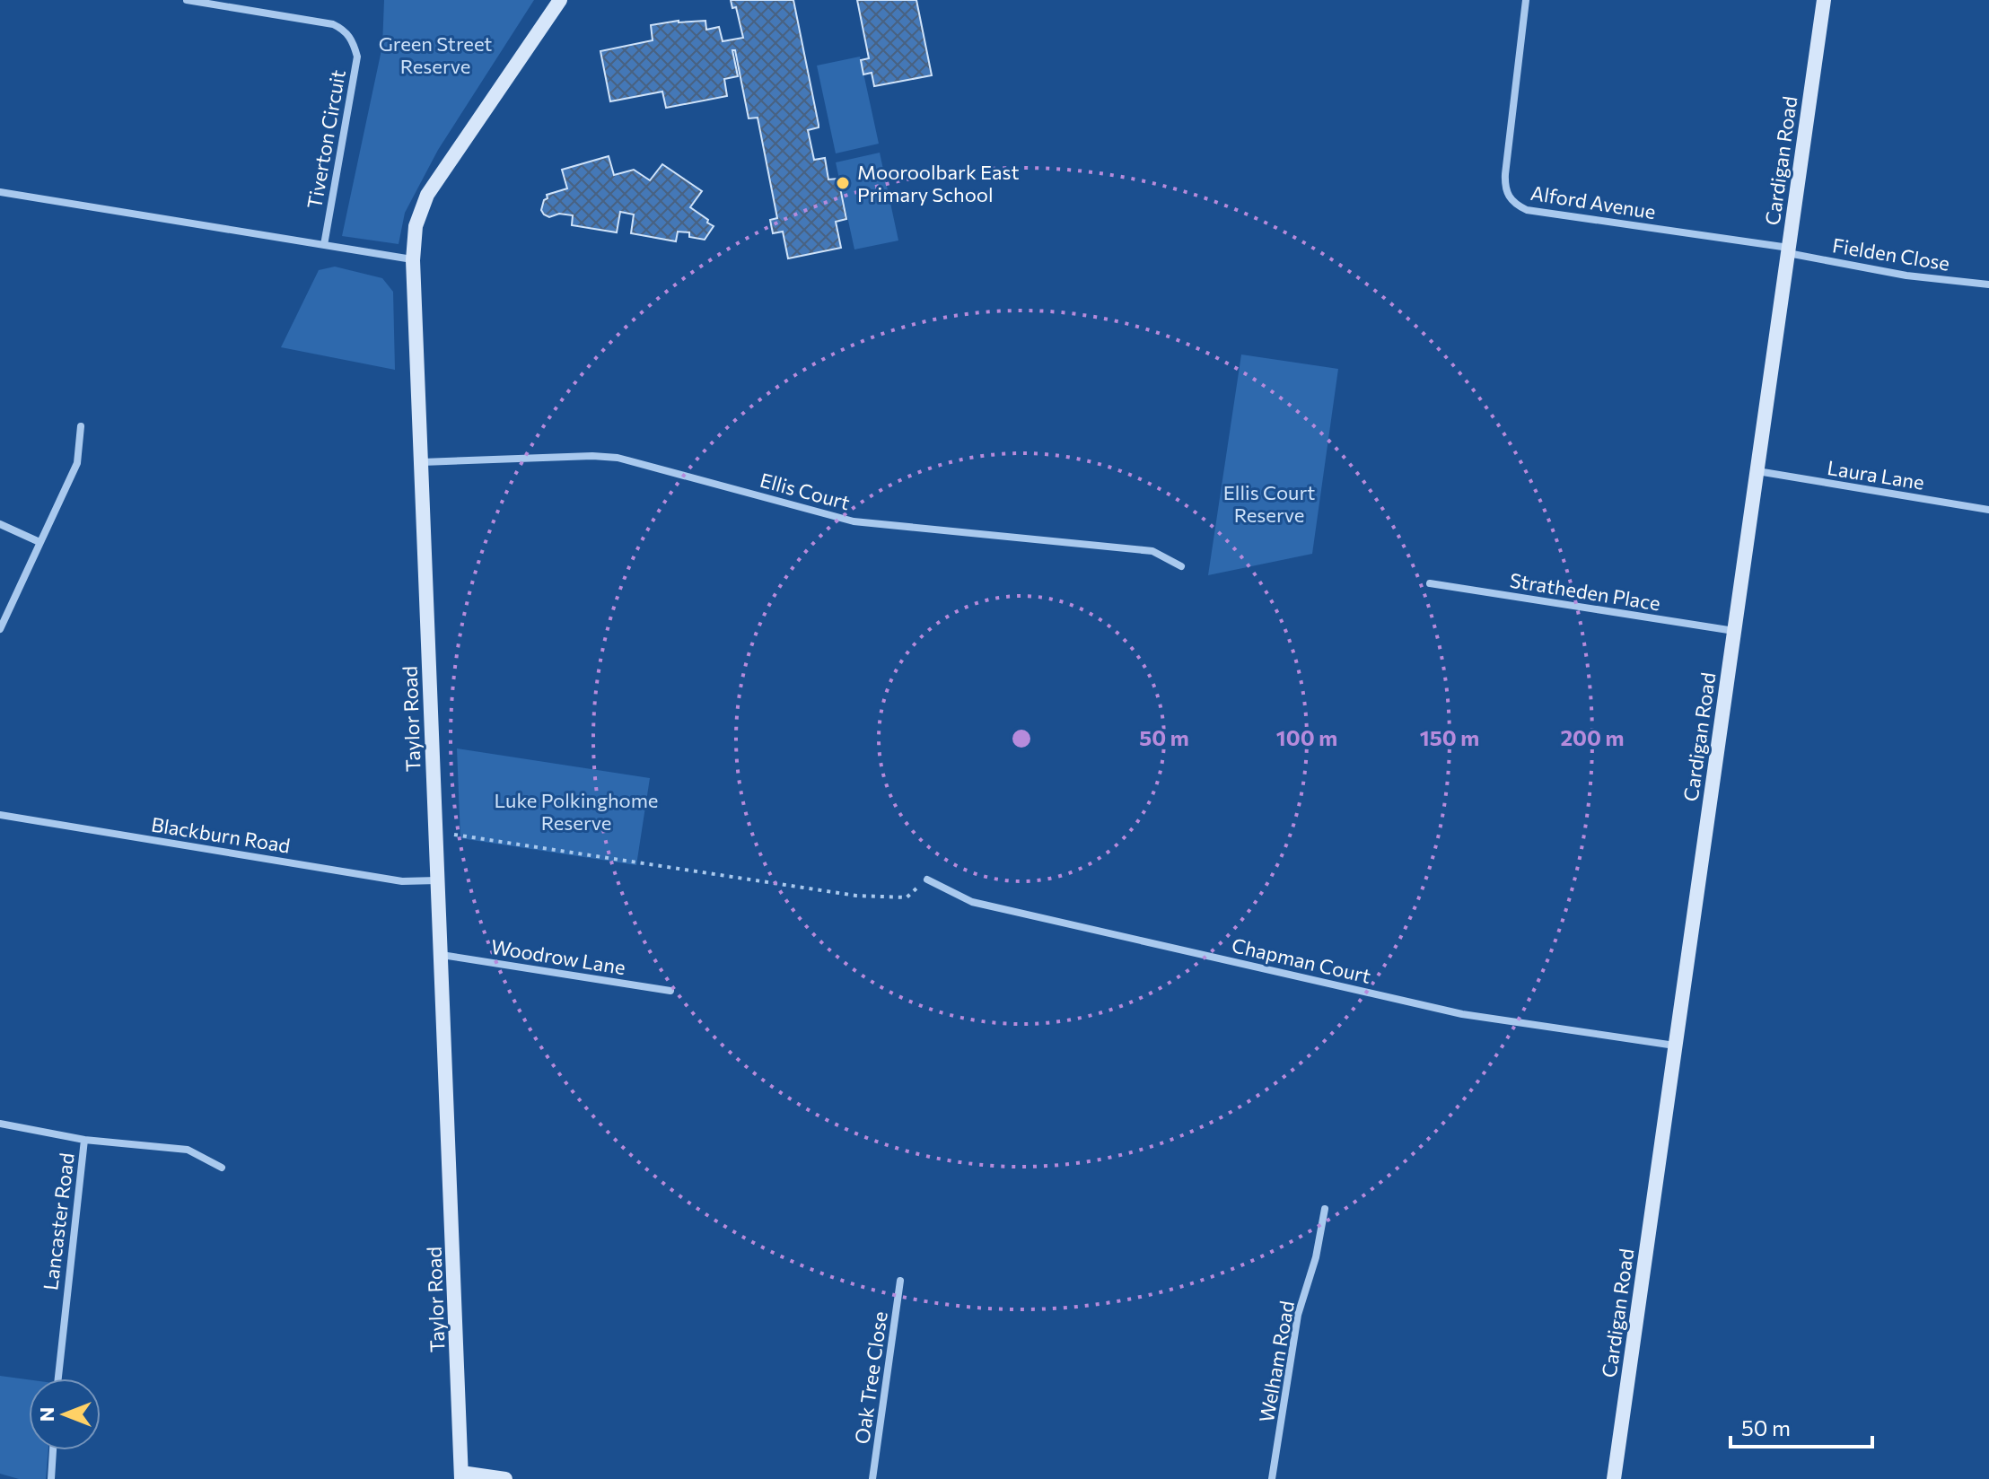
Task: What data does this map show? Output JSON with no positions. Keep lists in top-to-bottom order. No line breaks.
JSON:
{"streets":{"street":["Tiverton Circuit","Cardigan Road","Alford Avenue","Fielden Close","Laura Lane","Ellis Court","Stratheden Place","Taylor Road","Blackburn Road","Woodrow Lane","Chapman Court","Lancaster Road","Welham Road","Oak Tree Close"]},"crossings":[["Cardigan Road","Alford Avenue"],["Cardigan Road","Fielden Close"],["Cardigan Road","Laura Lane"],["Cardigan Road","Stratheden Place"],["Cardigan Road","Chapman Court"],["Alford Avenue","Fielden Close"],["Ellis Court","Taylor Road"],["Taylor Road","Blackburn Road"],["Taylor Road","Woodrow Lane"]],"parks":["Green Street Reserve","Ellis Court Reserve","Luke Polkinghome Reserve"],"places":["Mooroolbark East Primary School"],"scale_bar":"50 m","north":"left","rings":["50 m","100 m","150 m","200 m"]}
